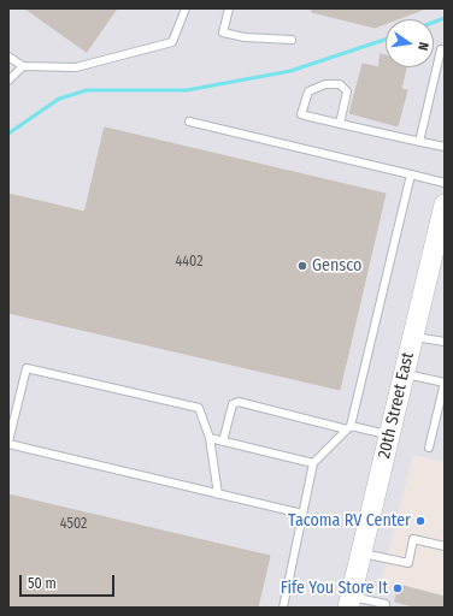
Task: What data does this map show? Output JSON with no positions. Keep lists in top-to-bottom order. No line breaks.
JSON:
{"streets":{"main road":["20th Street East"]},"places":["Gensco","Tacoma RV Center","Fife You Store It"],"house_numbers":["4402","4502"],"scale_bar":"50 m","north":"right"}
